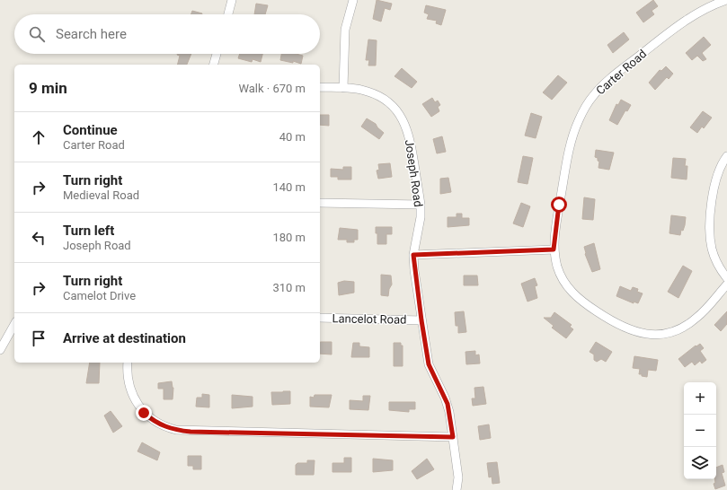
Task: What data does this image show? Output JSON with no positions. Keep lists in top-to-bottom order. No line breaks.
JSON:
{"streets":{"street":["Carter Road","Joseph Road","Lancelot Road"]},"crossings":[["Joseph Road","Lancelot Road"]],"page":{"search":"Search here","heading":["9 min","Walk · 670 m"],"list":[["Continue","Carter Road","40 m"],["Turn right","Medieval Road","140 m"],["Turn left","Joseph Road","180 m"],["Turn right","Camelot Drive","310 m"],"Arrive at destination"],"map_buttons":["+","−"]}}
